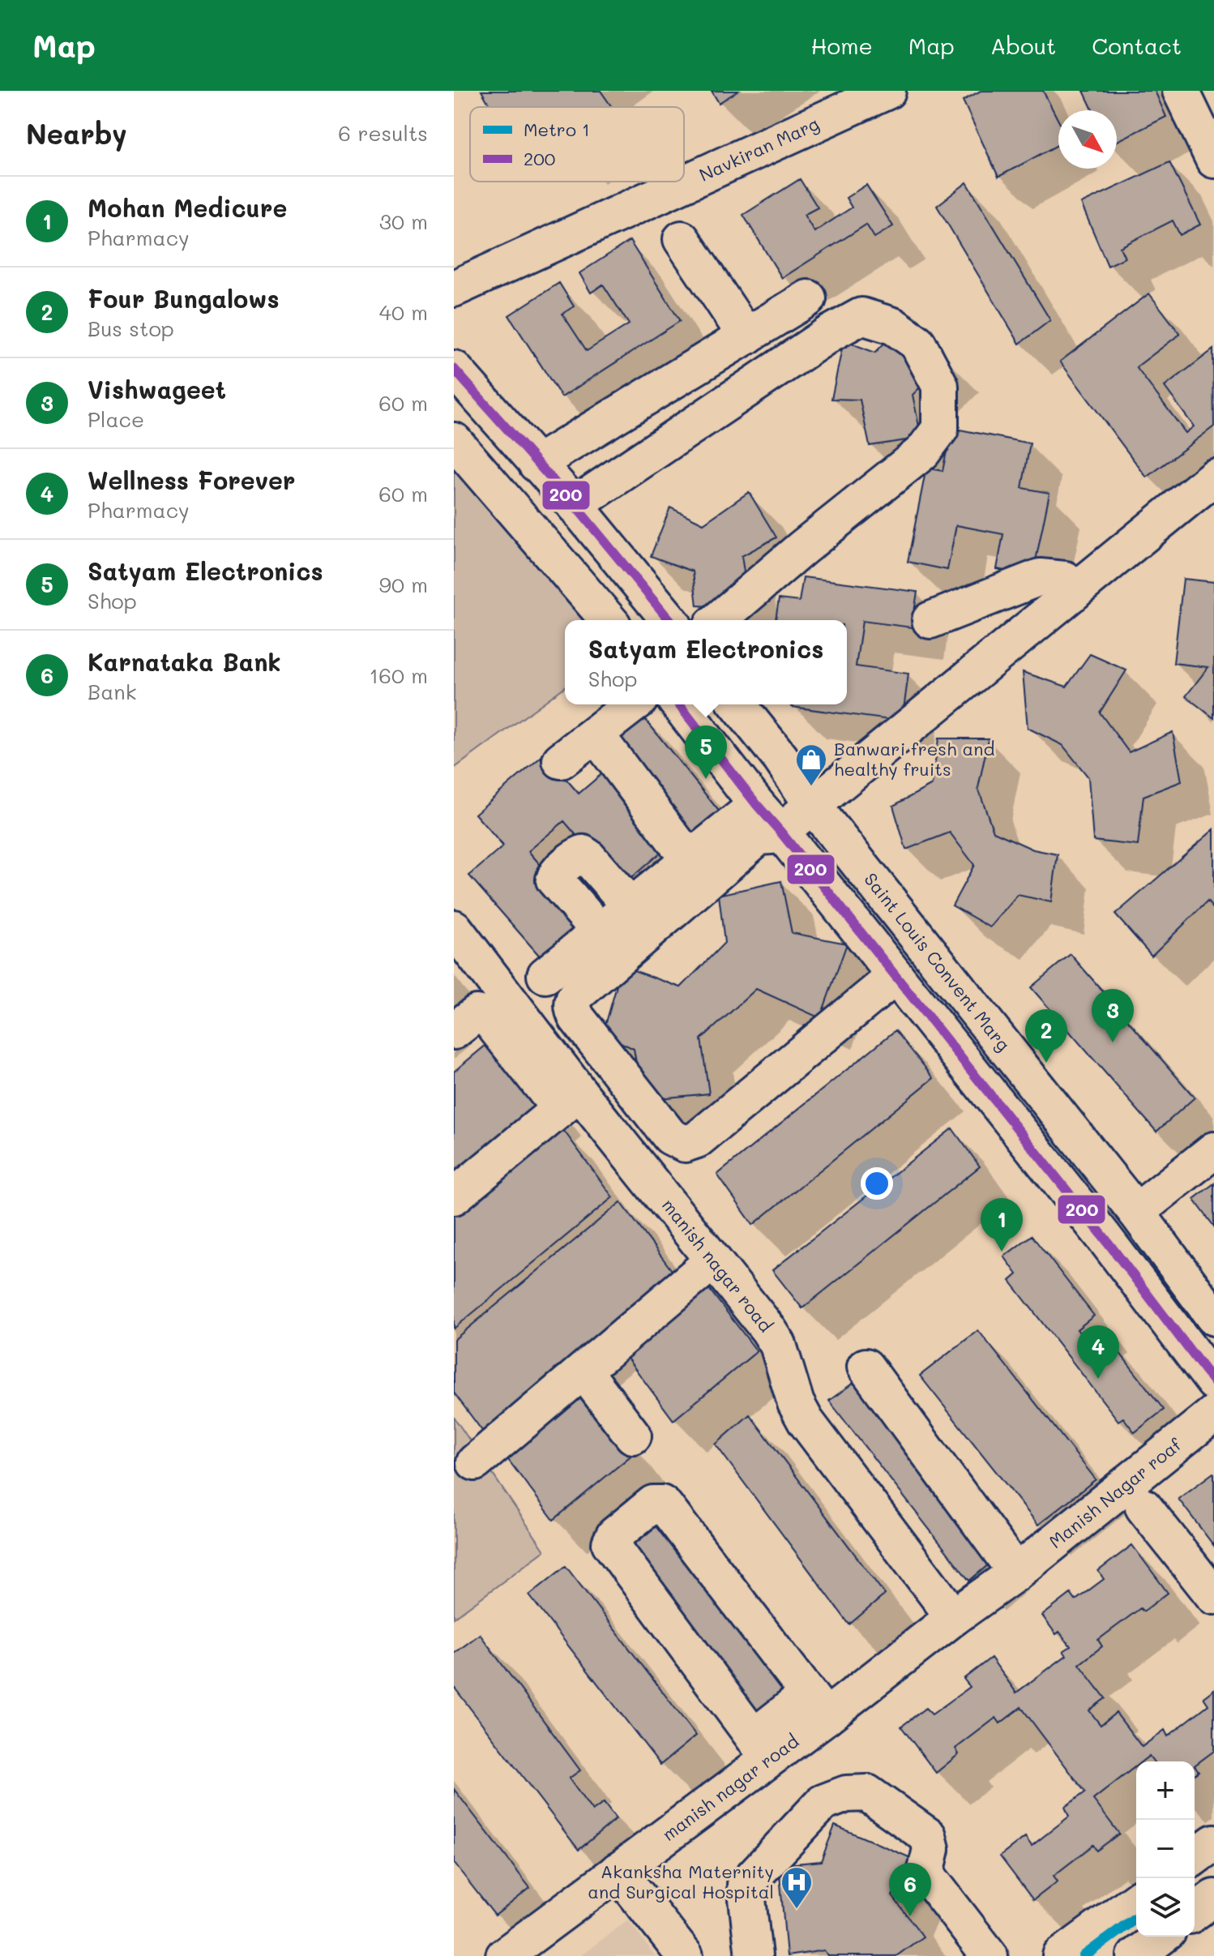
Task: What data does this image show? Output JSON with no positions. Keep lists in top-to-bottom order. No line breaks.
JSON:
{"streets":{"street":["Navkiran Marg","Saint Louis Convent Marg","manish nagar road","Manish Nagar roaf"]},"crossings":[["manish nagar road","Manish Nagar roaf"]],"places":{"shop":["Banwari fresh and healthy fruits"],"hospital":["Akanksha Maternity and Surgical Hospital"]},"lines":["transit line 200","metro line 1"],"legend":["Metro 1","200"],"north":"bottom right","page":{"header":"Map","nav":["Home","Map","About","Contact"],"heading":["Nearby","6 results"],"list":[{"mark":"1","name":"Mohan Medicure","note":"Pharmacy","value":"30 m"},{"mark":"2","name":"Four Bungalows","note":"Bus stop","value":"40 m"},{"mark":"3","name":"Vishwageet","note":"Place","value":"60 m"},{"mark":"4","name":"Wellness Forever","note":"Pharmacy","value":"60 m"},{"mark":"5","name":"Satyam Electronics","note":"Shop","value":"90 m"},{"mark":"6","name":"Karnataka Bank","note":"Bank","value":"160 m"}],"popup":["Satyam Electronics","Shop"],"pins":["5","3","2","1","4","6"],"map_buttons":["+","−"]}}
